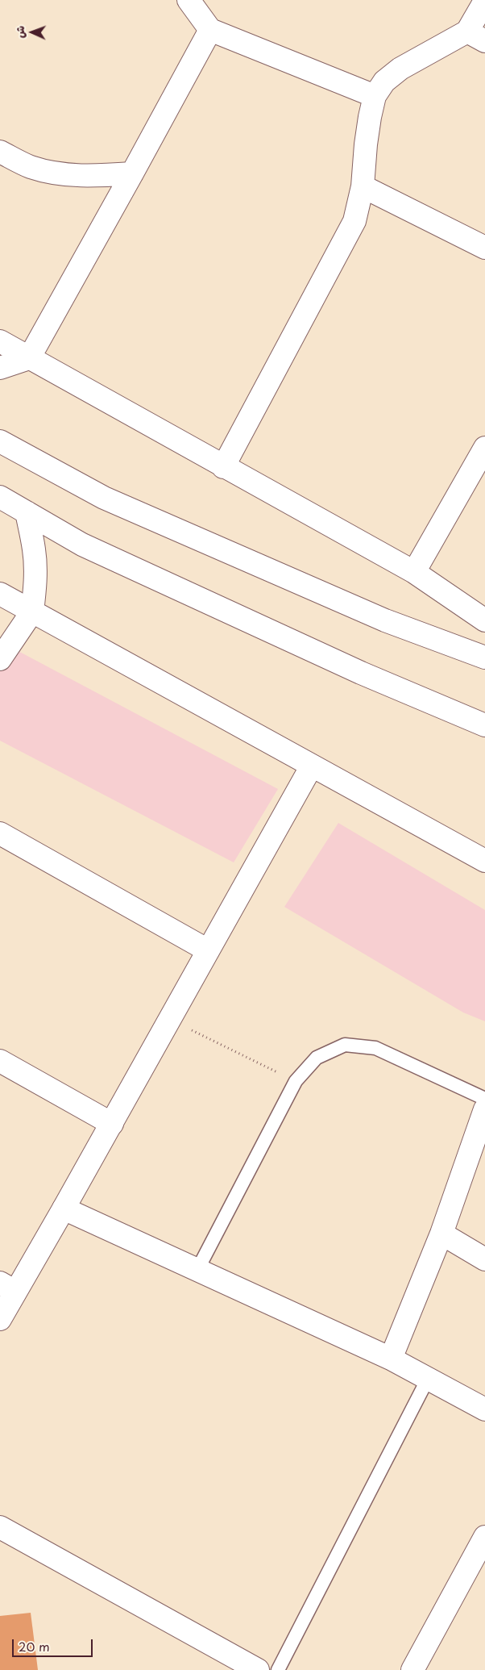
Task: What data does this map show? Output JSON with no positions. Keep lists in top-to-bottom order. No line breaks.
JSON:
{"scale_bar":"20 m","north":"left"}
